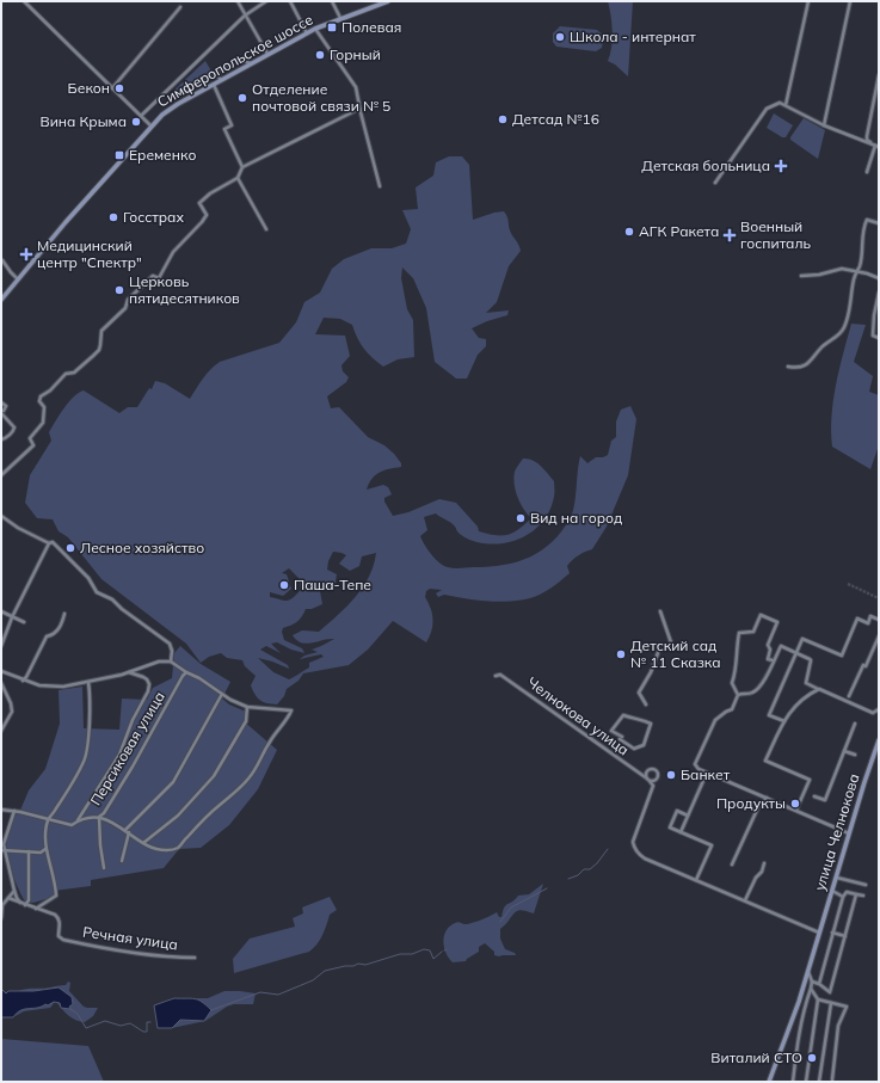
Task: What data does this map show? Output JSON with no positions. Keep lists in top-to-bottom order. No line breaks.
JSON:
{"streets":{"main road":["Симферопольское шоссе","улица Челнокова"],"street":["Челнокова улица","Персиковая улица","Речная улица"]},"places":{"transit":["Полевая","Еременко"],"other":["Школа - интернат","Горный","Бекон","Отделение почтовой связи № 5","Детсад №16","Вина Крыма","Госстрах","АГК Ракета","Церковь пятидесятников","Вид на город","Лесное хозяйство","Паша-Тепе","Детский сад № 11 Сказка","Банкет","Продукты","Виталий СТО"],"health":["Детская больница","Военный госпиталь","Медицинский центр \"Спектр\""]}}
